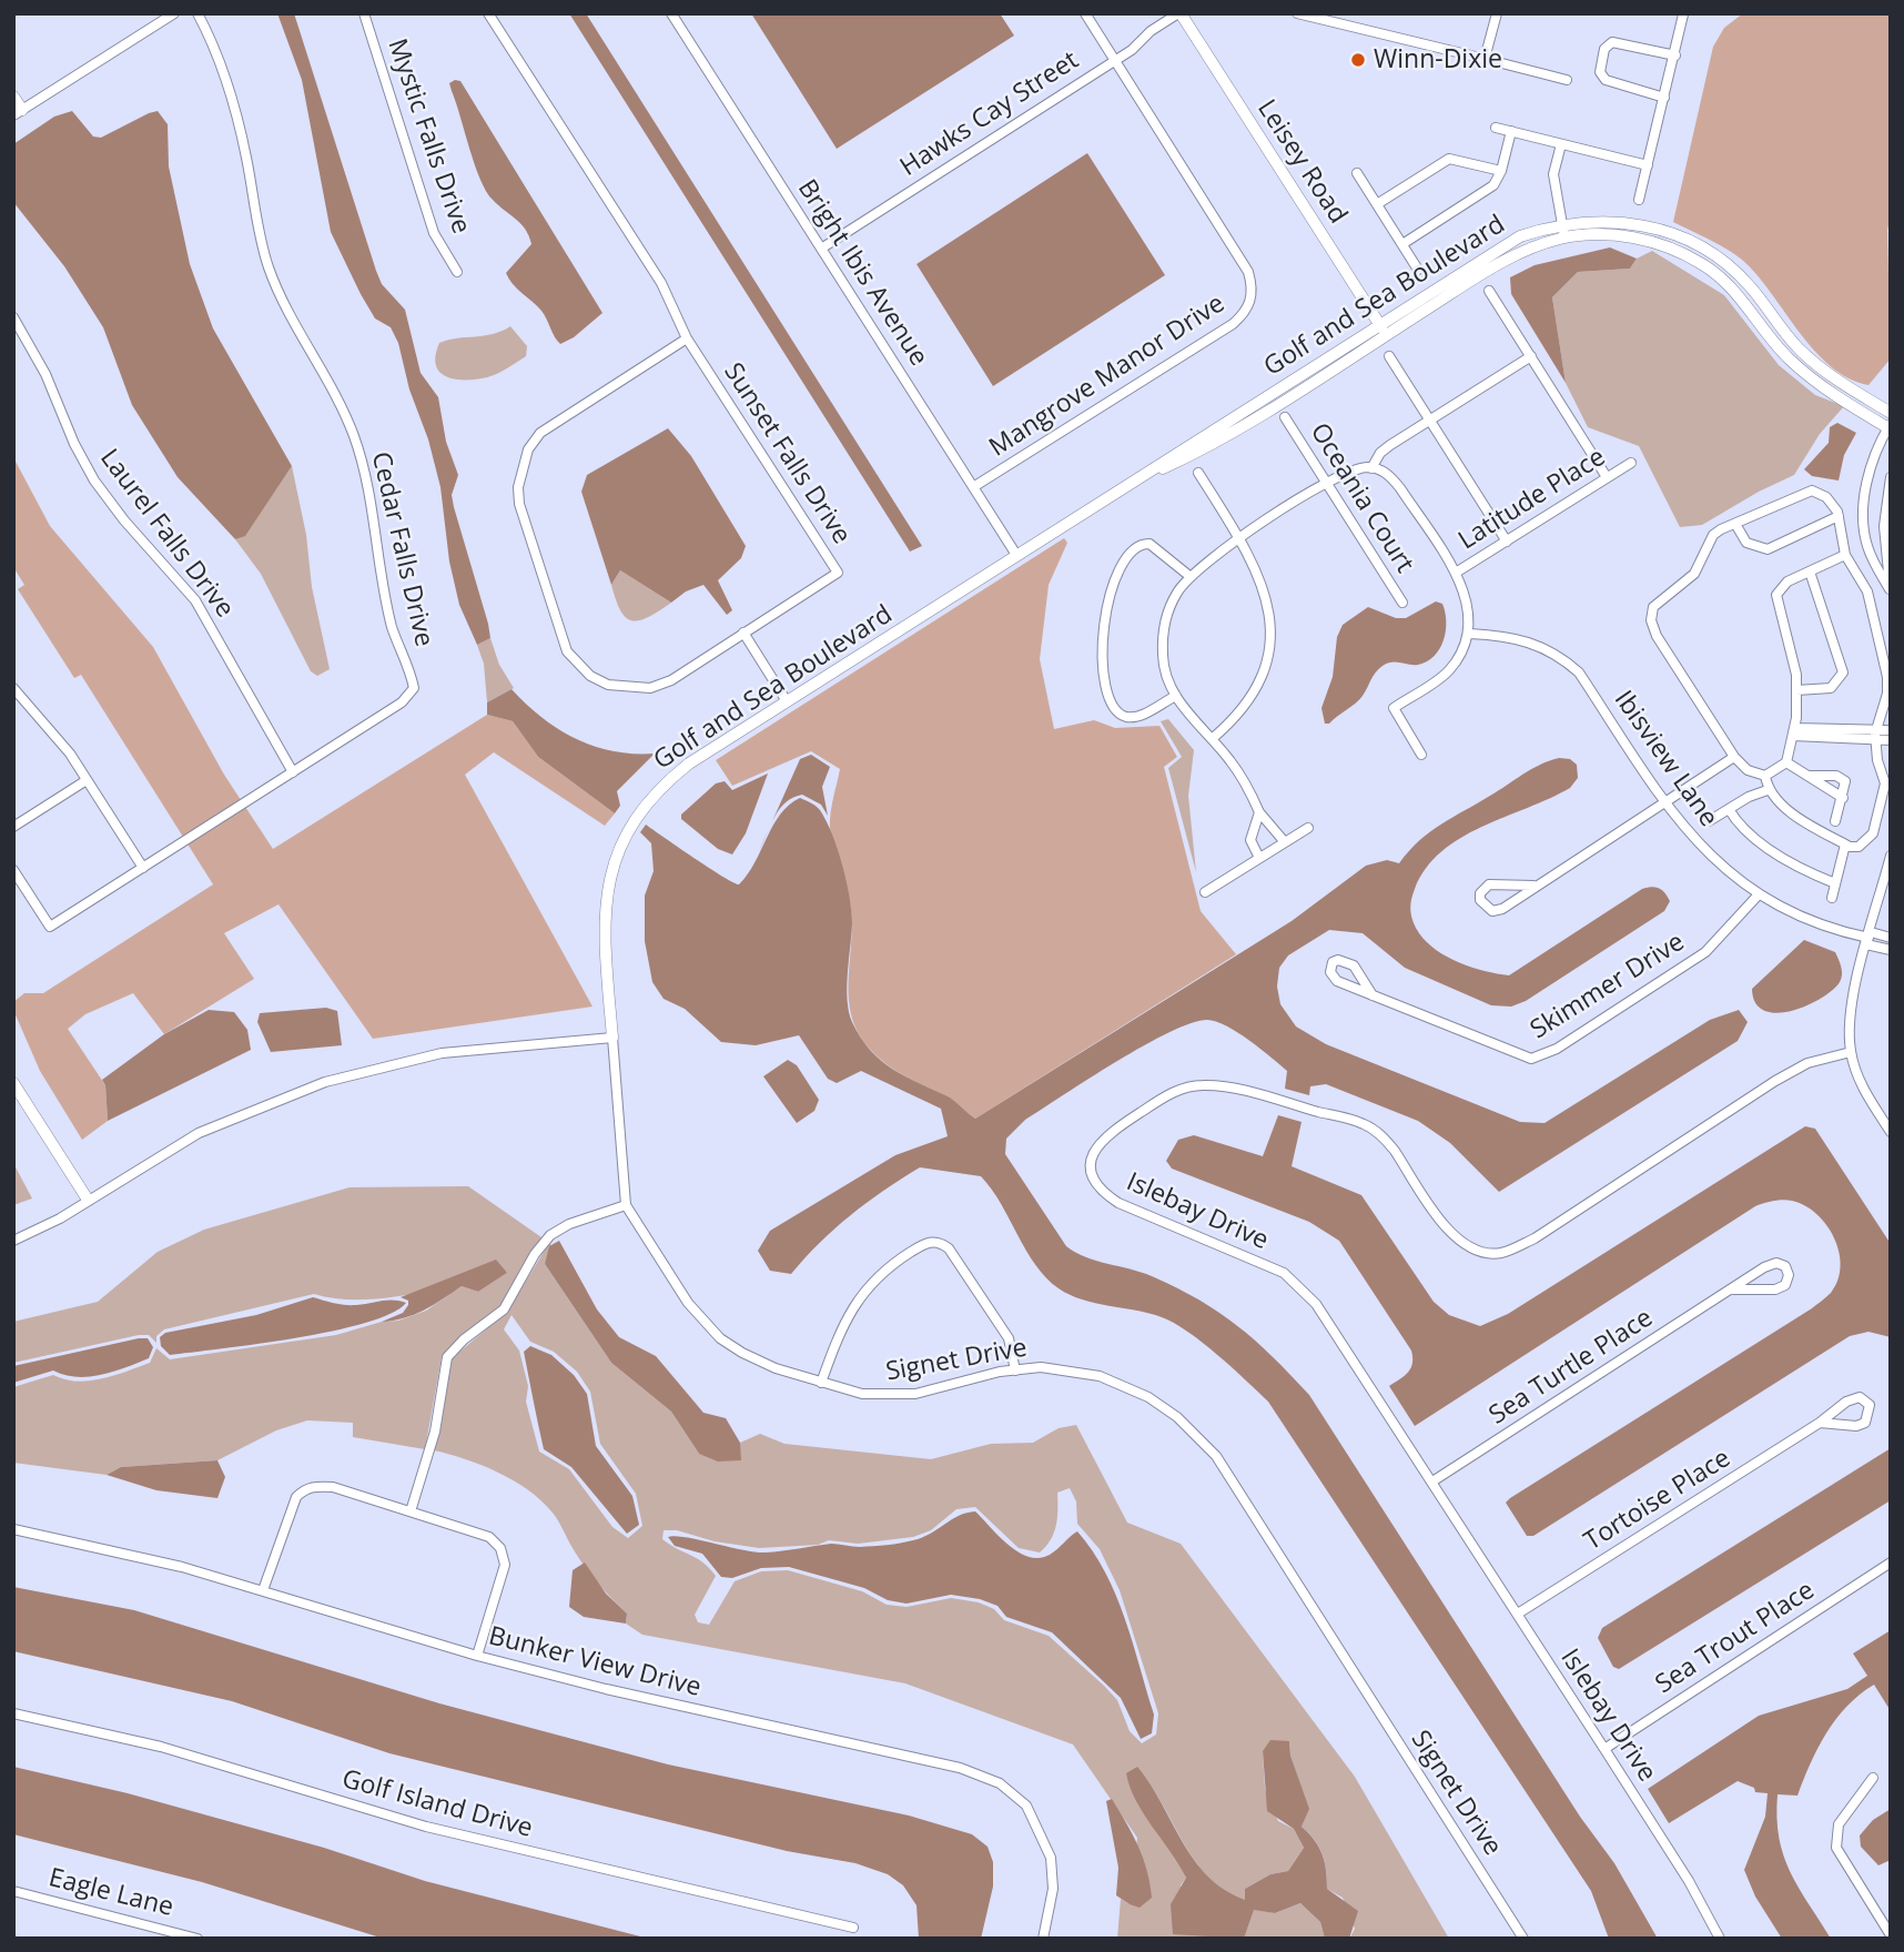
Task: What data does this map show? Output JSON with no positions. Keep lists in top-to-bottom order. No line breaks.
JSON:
{"streets":{"street":["Hawks Cay Street","Mystic Falls Drive","Leisey Road","Bright Ibis Avenue","Golf and Sea Boulevard","Mangrove Manor Drive","Sunset Falls Drive","Oceania Court","Latitude Place","Laurel Falls Drive","Cedar Falls Drive","Ibisview Lane","Skimmer Drive","Islebay Drive","Signet Drive","Sea Turtle Place","Tortoise Place","Sea Trout Place","Bunker View Drive","Golf Island Drive","Eagle Lane"]},"crossings":[["Hawks Cay Street","Leisey Road"],["Hawks Cay Street","Bright Ibis Avenue"],["Hawks Cay Street","Mangrove Manor Drive"],["Leisey Road","Golf and Sea Boulevard"],["Bright Ibis Avenue","Golf and Sea Boulevard"],["Bright Ibis Avenue","Mangrove Manor Drive"],["Golf and Sea Boulevard","Signet Drive"],["Laurel Falls Drive","Cedar Falls Drive"],["Ibisview Lane","Skimmer Drive"],["Islebay Drive","Sea Turtle Place"],["Islebay Drive","Tortoise Place"],["Islebay Drive","Sea Trout Place"]],"places":["Winn-Dixie"]}
